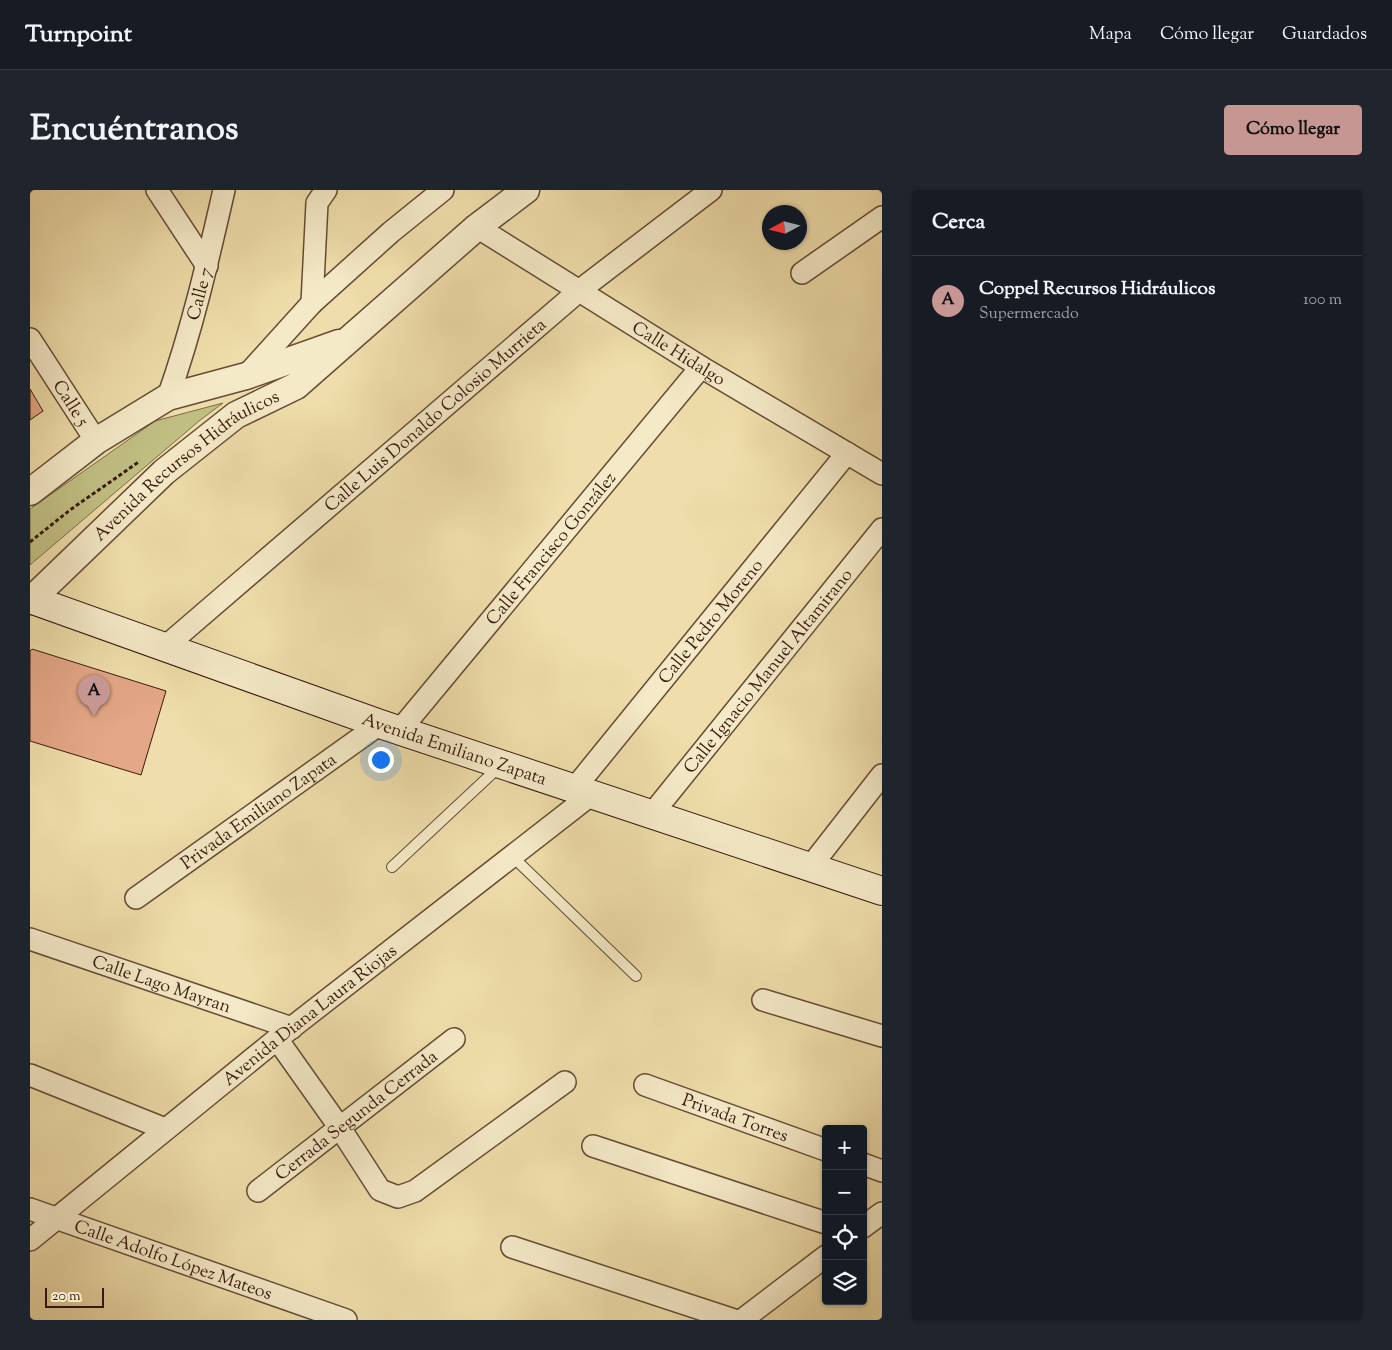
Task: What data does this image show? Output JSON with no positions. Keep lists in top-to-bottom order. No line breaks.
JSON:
{"streets":{"main road":["Avenida Emiliano Zapata"],"street":["Calle 7","Calle Hidalgo","Calle 5","Calle Luis Donaldo Colosio Murrieta","Avenida Recursos Hidráulicos","Calle Francisco González","Calle Pedro Moreno","Calle Ignacio Manuel Altamirano","Privada Emiliano Zapata","Calle Lago Mayran","Avenida Diana Laura Riojas","Cerrada Segunda Cerrada","Privada Torres","Calle Adolfo López Mateos"]},"crossings":[["Calle 7","Avenida Recursos Hidráulicos"],["Calle Hidalgo","Calle Luis Donaldo Colosio Murrieta"],["Calle Hidalgo","Avenida Recursos Hidráulicos"],["Calle Hidalgo","Calle Francisco González"],["Calle Hidalgo","Calle Pedro Moreno"],["Calle 5","Avenida Recursos Hidráulicos"],["Calle Luis Donaldo Colosio Murrieta","Avenida Emiliano Zapata"],["Avenida Recursos Hidráulicos","Avenida Emiliano Zapata"],["Calle Francisco González","Avenida Emiliano Zapata"],["Calle Francisco González","Privada Emiliano Zapata"],["Calle Pedro Moreno","Avenida Emiliano Zapata"],["Calle Pedro Moreno","Avenida Diana Laura Riojas"],["Calle Ignacio Manuel Altamirano","Avenida Emiliano Zapata"],["Avenida Emiliano Zapata","Privada Emiliano Zapata"],["Avenida Emiliano Zapata","Avenida Diana Laura Riojas"],["Calle Lago Mayran","Avenida Diana Laura Riojas"],["Avenida Diana Laura Riojas","Calle Adolfo López Mateos"]],"scale_bar":"20 m","north":"left","page":{"header":"Turnpoint","nav":["Mapa","Cómo llegar","Guardados"],"title":"Encuéntranos","buttons":"Cómo llegar","heading":"Cerca","list":[{"mark":"A","name":"Coppel Recursos Hidráulicos","note":"Supermercado","value":"100 m"}],"pins":"A","map_buttons":["+","−"],"scale":"20 m"}}
